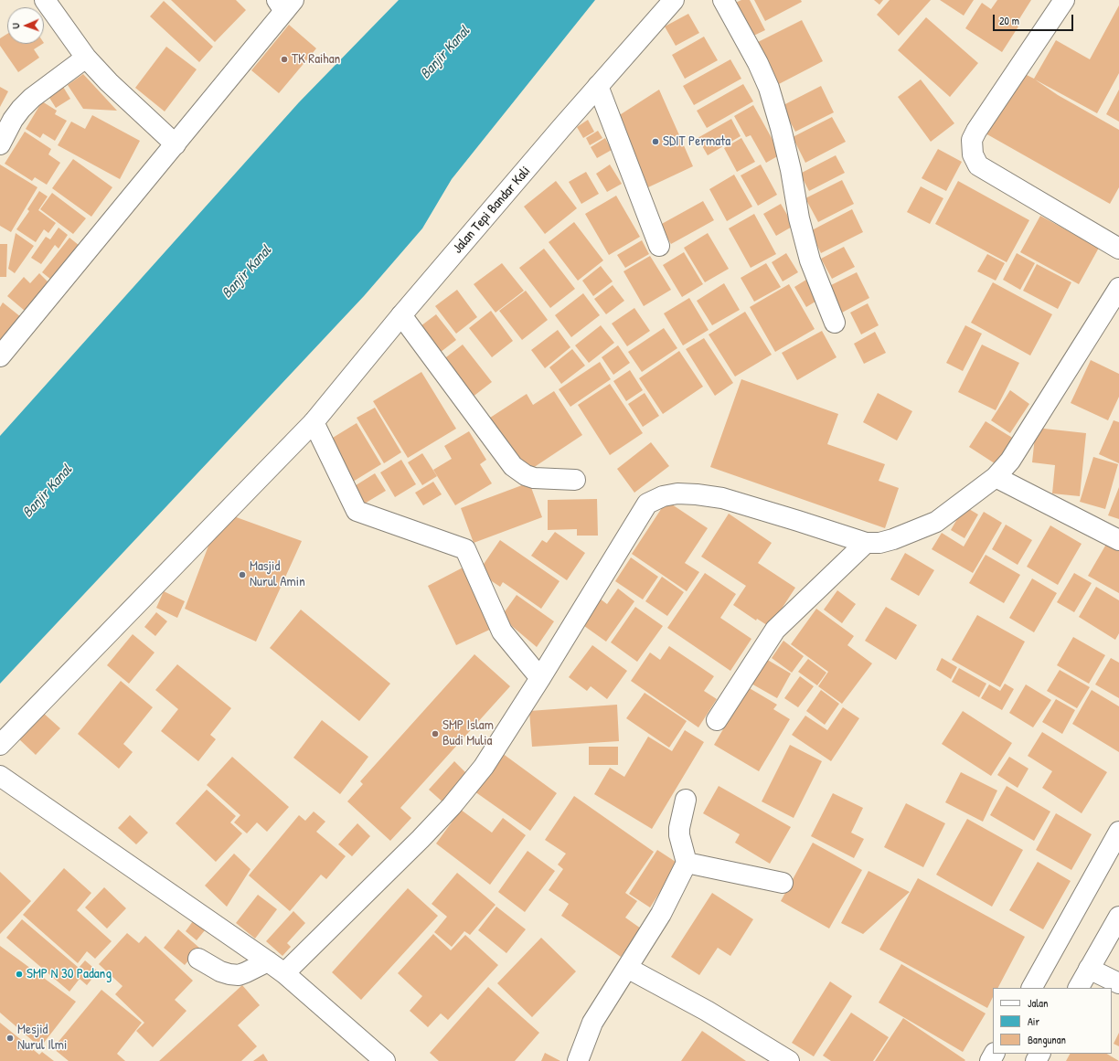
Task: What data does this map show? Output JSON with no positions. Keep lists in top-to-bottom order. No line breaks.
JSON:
{"streets":{"street":["Jalan Tepi Bandar Kali"]},"water":["Banjir Kanal"],"places":["TK Raihan","SDIT Permata","Masjid Nurul Amin","SMP Islam Budi Mulia","SMP N 30 Padang","Mesjid Nurul Ilmi"],"legend":["Jalan","Air","Bangunan"],"scale_bar":"20 m","north":"left"}
